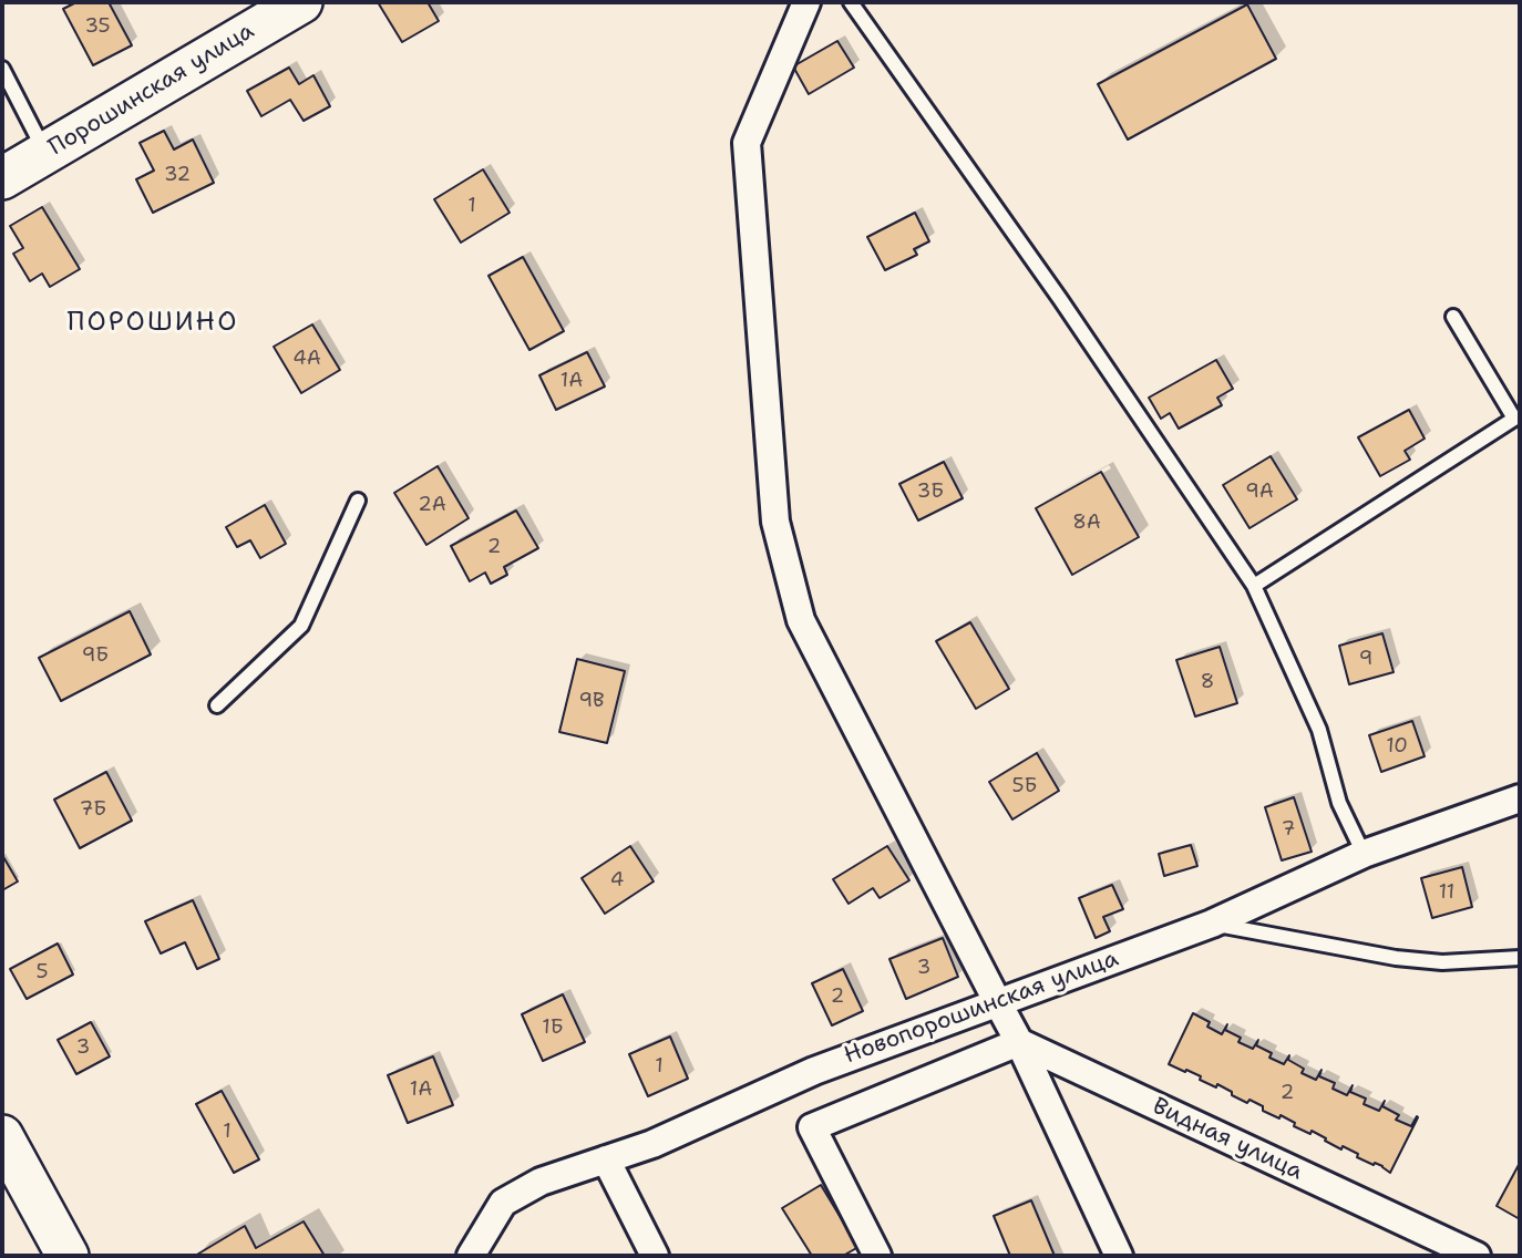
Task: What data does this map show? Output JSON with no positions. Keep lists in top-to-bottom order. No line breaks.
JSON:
{"streets":{"street":["Порошинская улица","Новопорошинская улица","Видная улица"]},"districts":["ПОРОШИНО"],"house_numbers":["35","32","1","4А","1А","3Б","9А","2А","8А","2","9Б","9","8","9В","10","5Б","7Б","7","4","11","3","5","2","1Б","3","1","1А","2","1"]}
